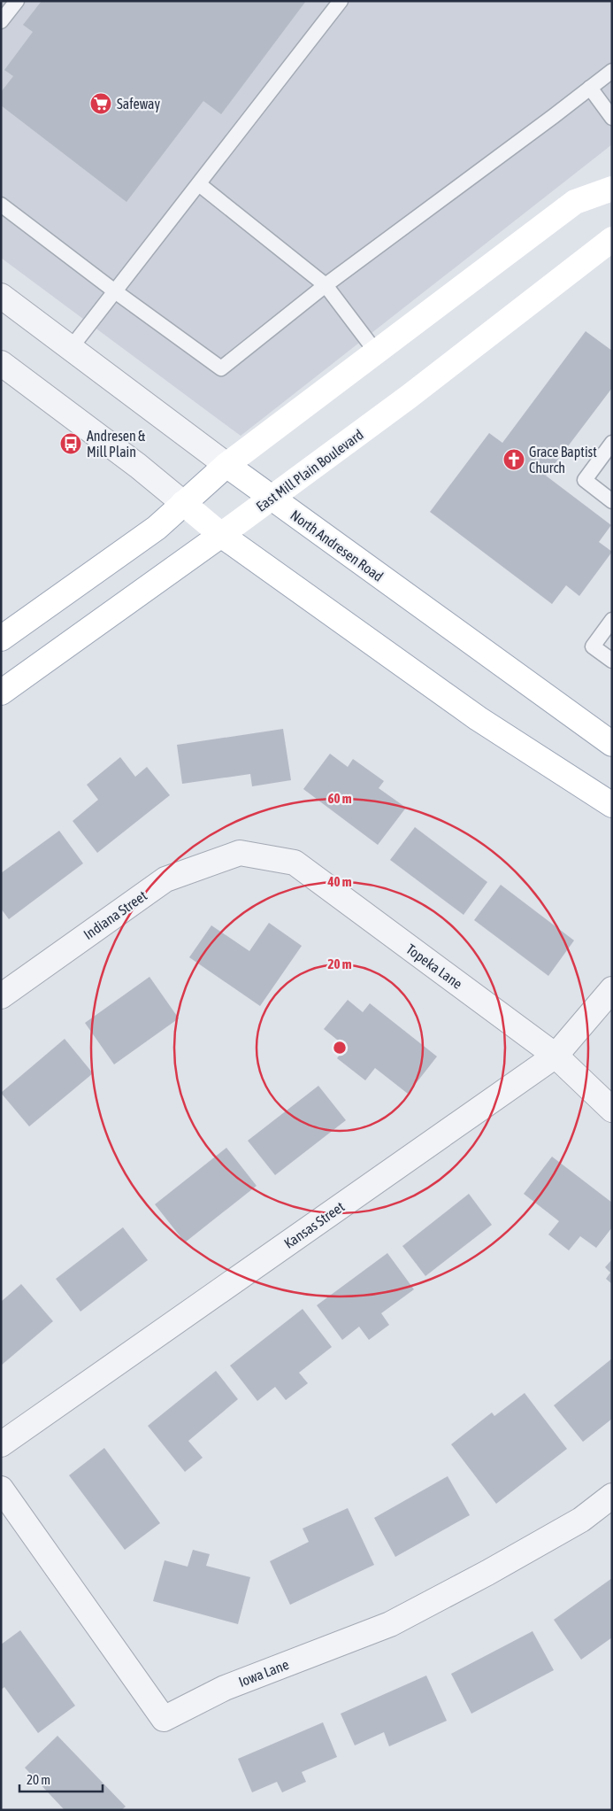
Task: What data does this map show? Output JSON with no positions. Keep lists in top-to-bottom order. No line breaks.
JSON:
{"streets":{"main road":["East Mill Plain Boulevard","North Andresen Road"],"street":["Indiana Street","Topeka Lane","Kansas Street","Iowa Lane"]},"crossings":[["East Mill Plain Boulevard","North Andresen Road"],["Indiana Street","Topeka Lane"],["Topeka Lane","Kansas Street"]],"places":{"supermarket":["Safeway"],"bus stop":["Andresen & Mill Plain"],"church":["Grace Baptist Church"]},"scale_bar":"20 m","rings":["60 m","40 m","20 m"]}
